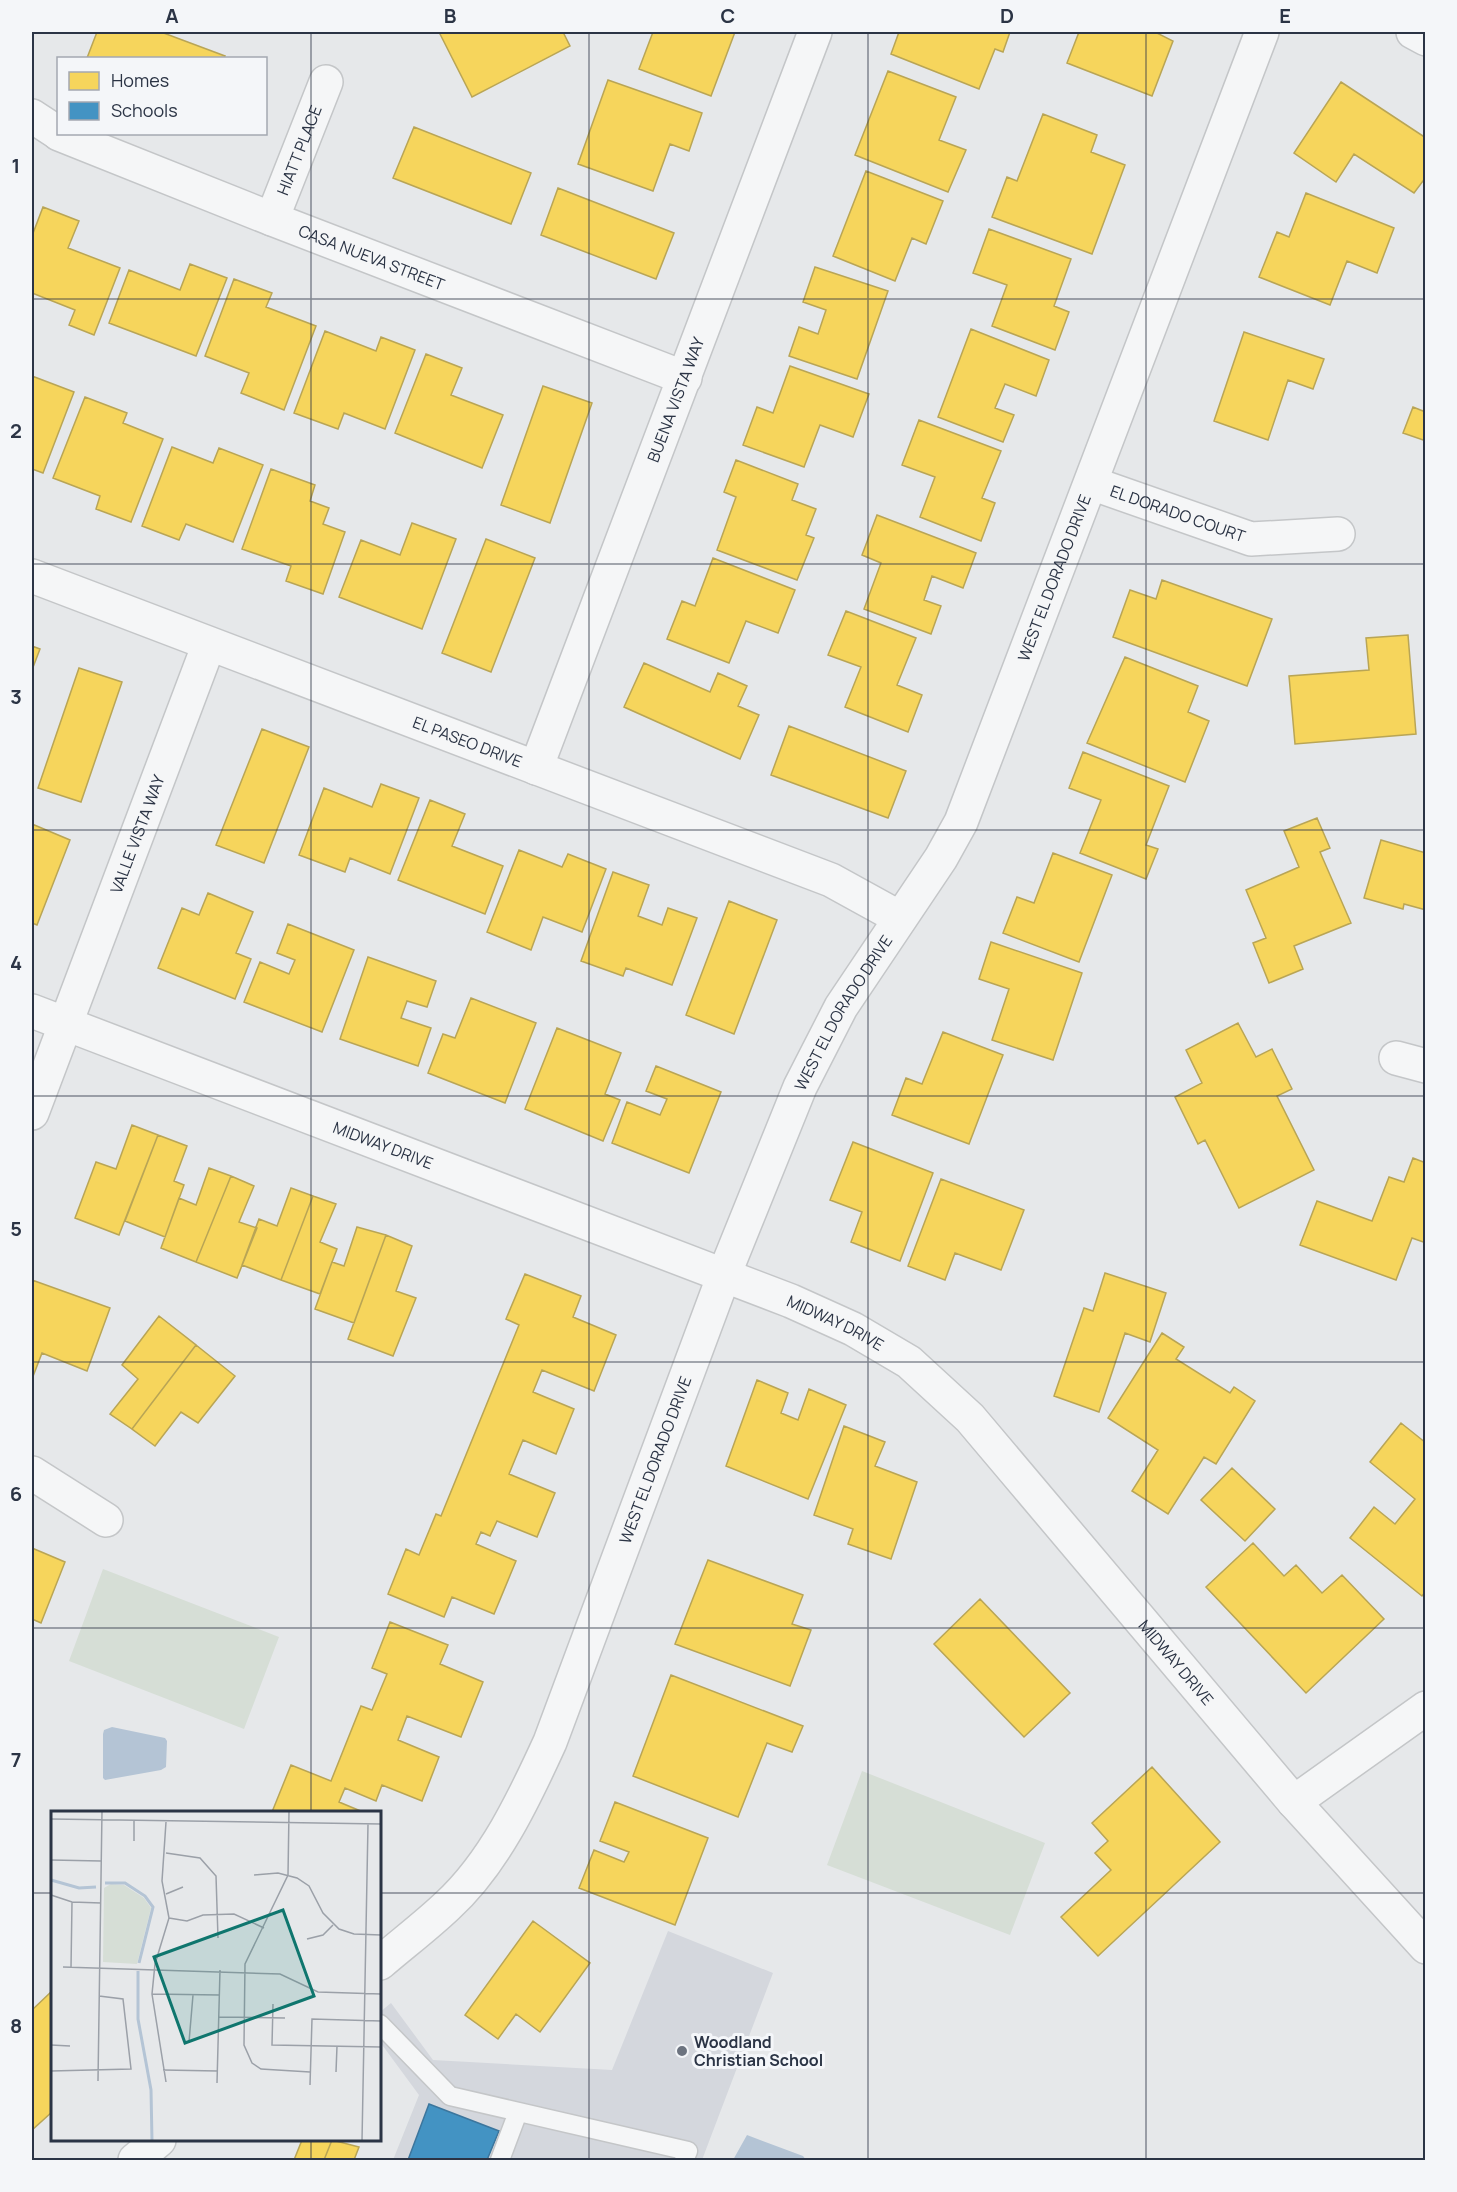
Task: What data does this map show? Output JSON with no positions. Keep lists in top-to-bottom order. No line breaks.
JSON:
{"streets":{"street":["HIATT PLACE","CASA NUEVA STREET","BUENA VISTA WAY","EL DORADO COURT","WEST EL DORADO DRIVE","EL PASEO DRIVE","VALLE VISTA WAY","MIDWAY DRIVE"]},"crossings":[["HIATT PLACE","CASA NUEVA STREET"],["CASA NUEVA STREET","BUENA VISTA WAY"],["BUENA VISTA WAY","EL PASEO DRIVE"],["EL DORADO COURT","WEST EL DORADO DRIVE"],["WEST EL DORADO DRIVE","EL PASEO DRIVE"],["WEST EL DORADO DRIVE","MIDWAY DRIVE"],["EL PASEO DRIVE","VALLE VISTA WAY"],["VALLE VISTA WAY","MIDWAY DRIVE"]],"places":["Woodland Christian School"],"legend":["Homes","Schools"],"grid":{"columns":["A","B","C","D","E"],"rows":["1","2","3","4","5","6","7","8"]}}
